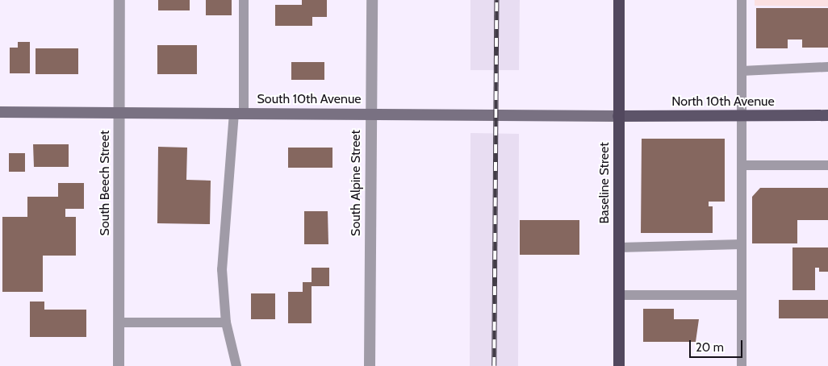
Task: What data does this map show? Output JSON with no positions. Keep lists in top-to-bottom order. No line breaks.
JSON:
{"streets":{"highway":["Baseline Street"],"main road":["South 10th Avenue","North 10th Avenue"],"street":["South Beech Street","South Alpine Street"]},"crossings":[["South 10th Avenue","North 10th Avenue"],["South 10th Avenue","South Beech Street"],["South 10th Avenue","South Alpine Street"],["South 10th Avenue","Baseline Street"],["North 10th Avenue","Baseline Street"]],"scale_bar":"20 m"}
